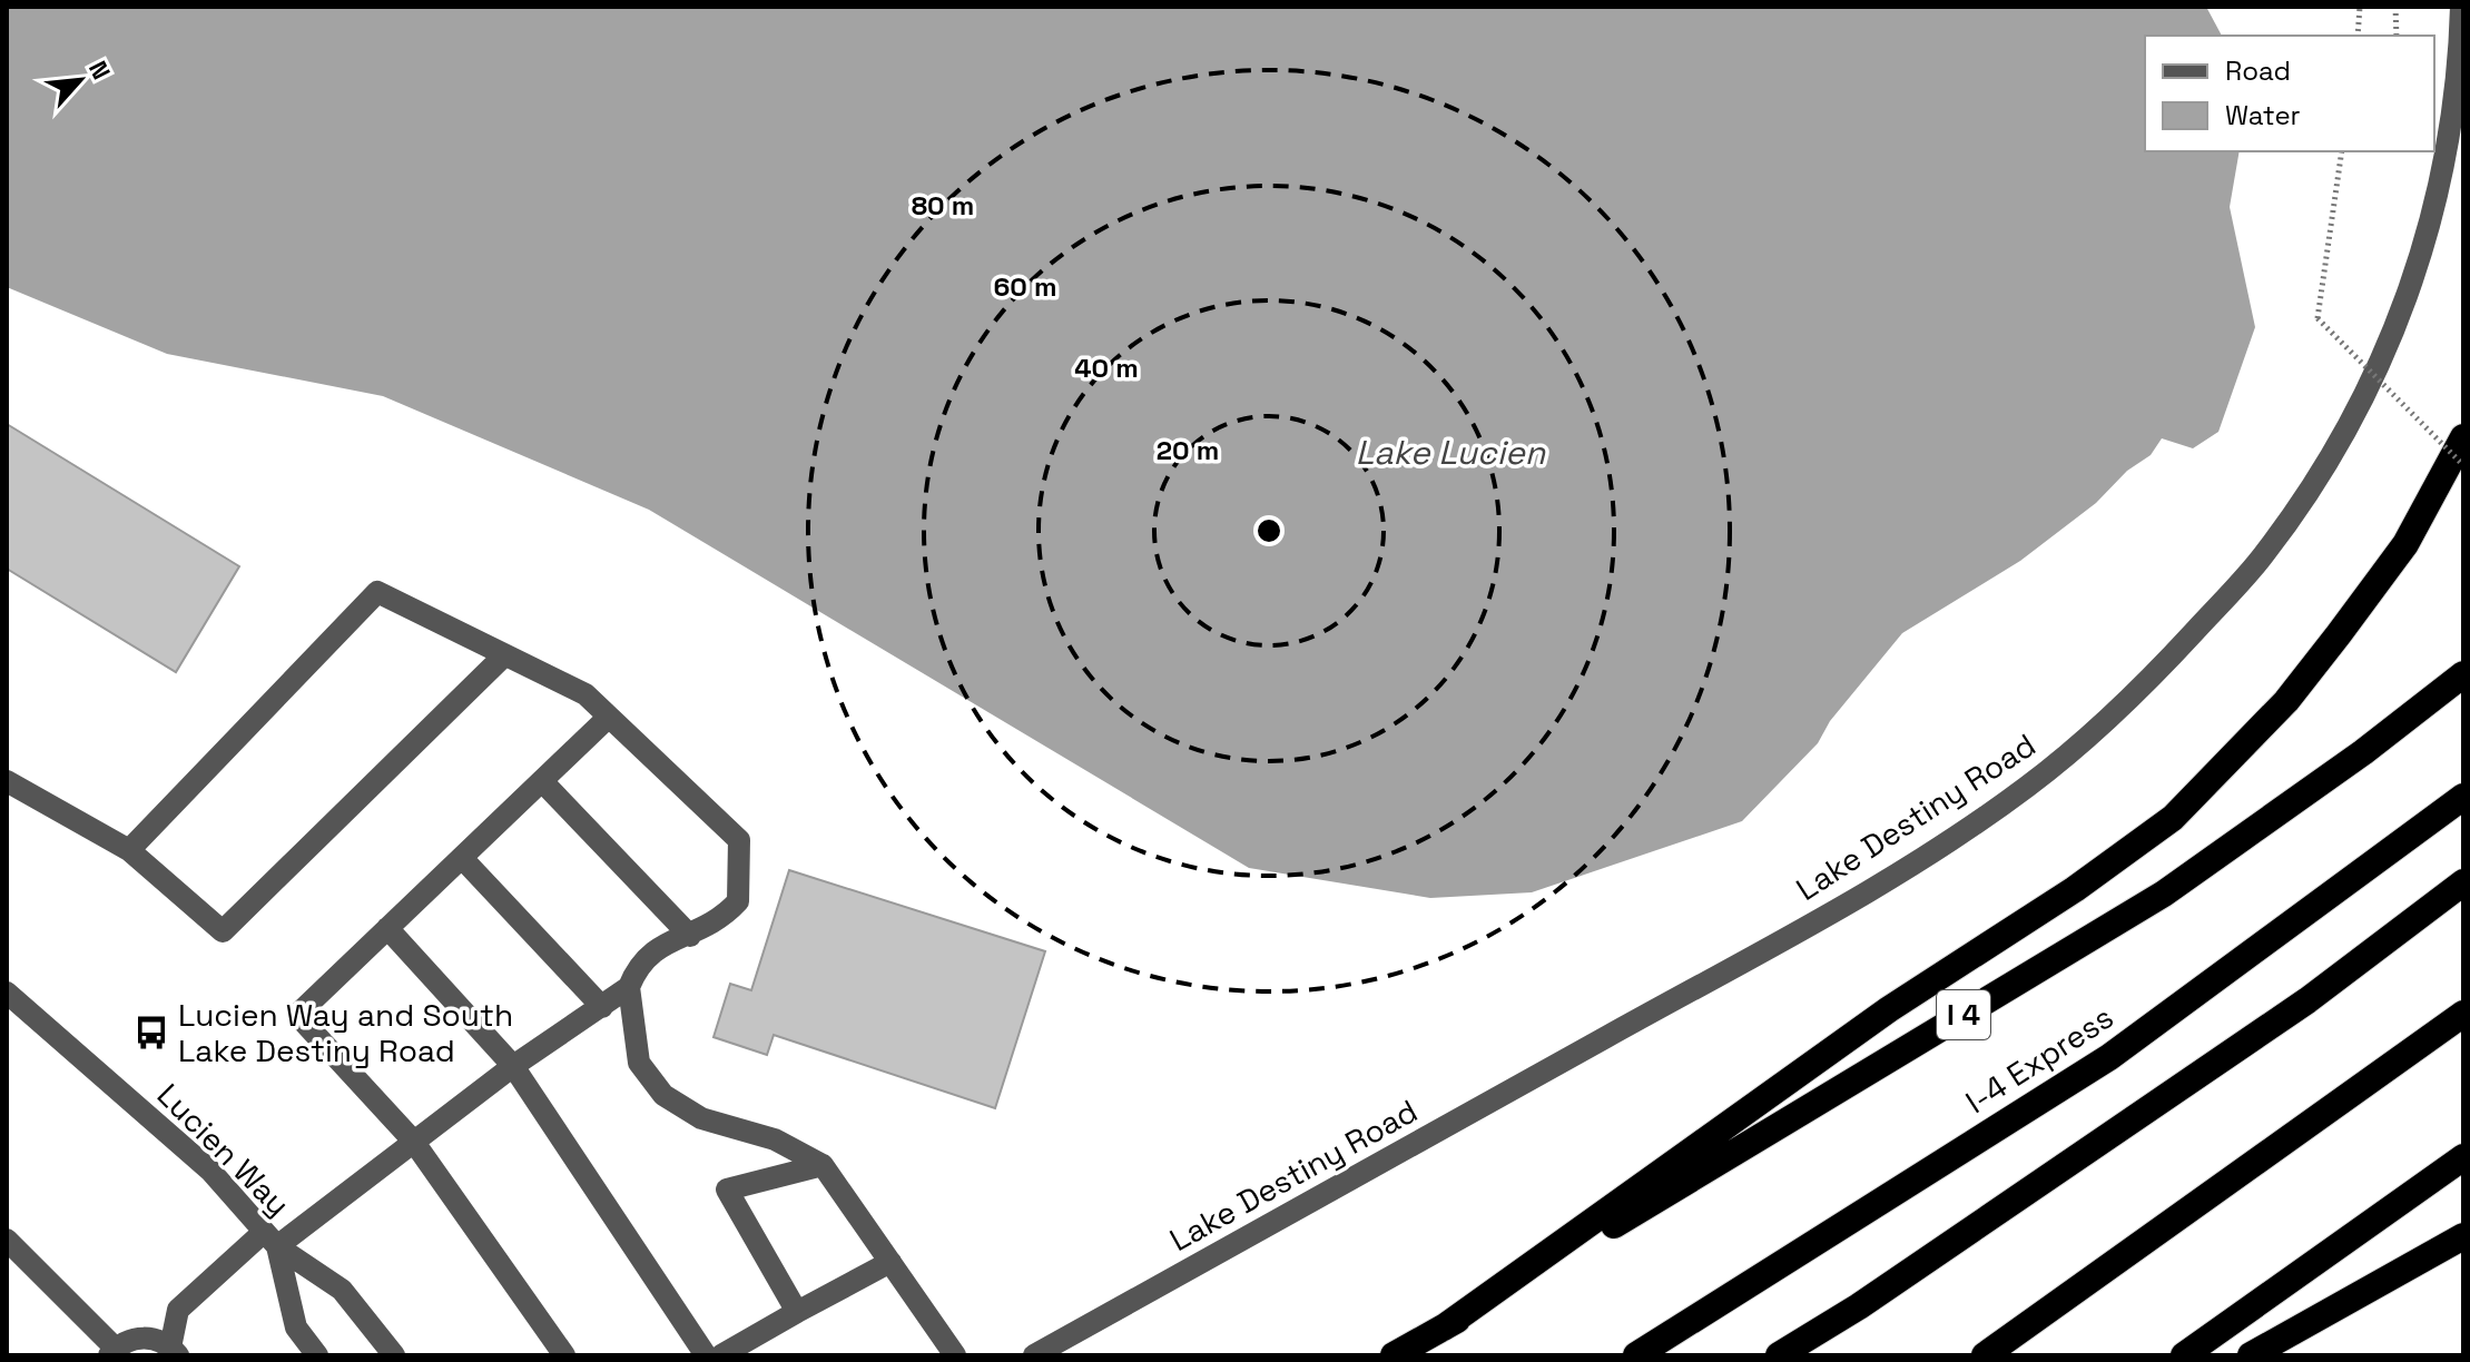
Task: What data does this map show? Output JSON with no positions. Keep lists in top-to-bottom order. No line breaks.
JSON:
{"streets":{"highway":["I 4","I-4 Express"],"street":["Lake Destiny Road","Lucien Way"]},"water":["Lake Lucien"],"places":{"bus stop":["Lucien Way and South Lake Destiny Road"]},"legend":["Road","Water"],"north":"top right","rings":["80 m","60 m","40 m","20 m"]}
